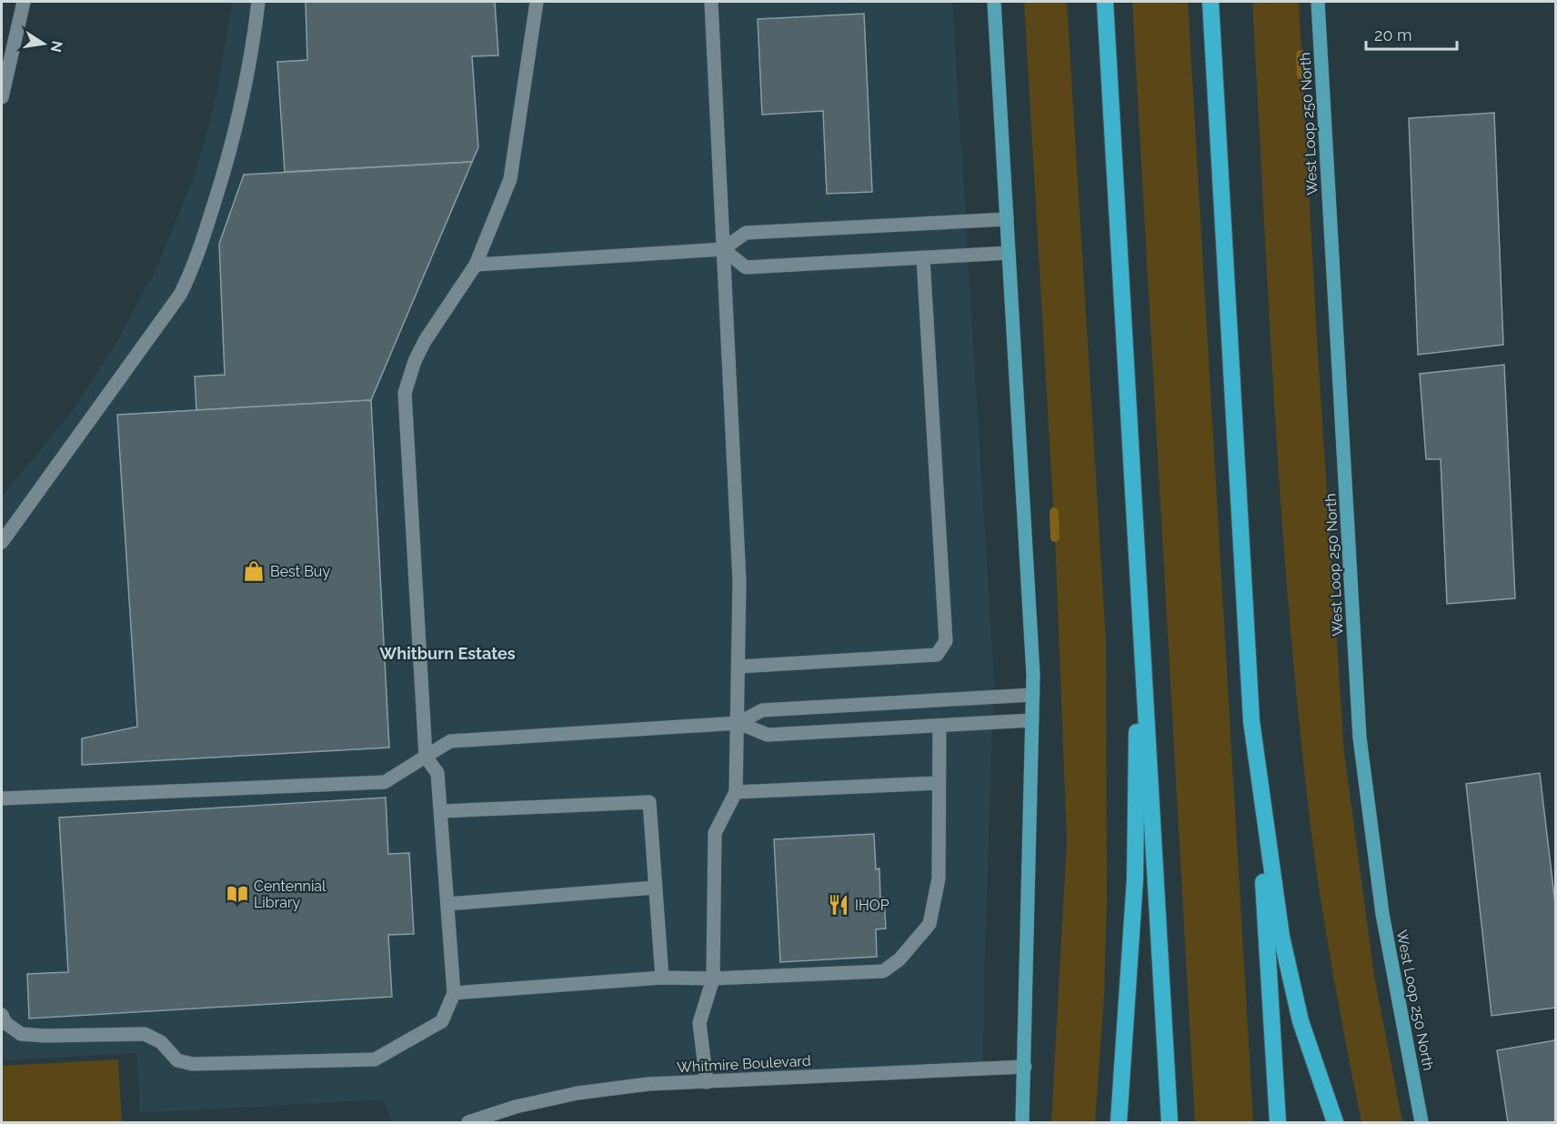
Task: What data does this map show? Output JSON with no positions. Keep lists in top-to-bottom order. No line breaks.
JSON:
{"streets":{"main road":["West Loop 250 North"],"street":["Whitmire Boulevard"]},"districts":["Whitburn Estates"],"places":{"shop":["Best Buy"],"library":["Centennial Library"],"restaurant":["IHOP"]},"scale_bar":"20 m","north":"right"}
